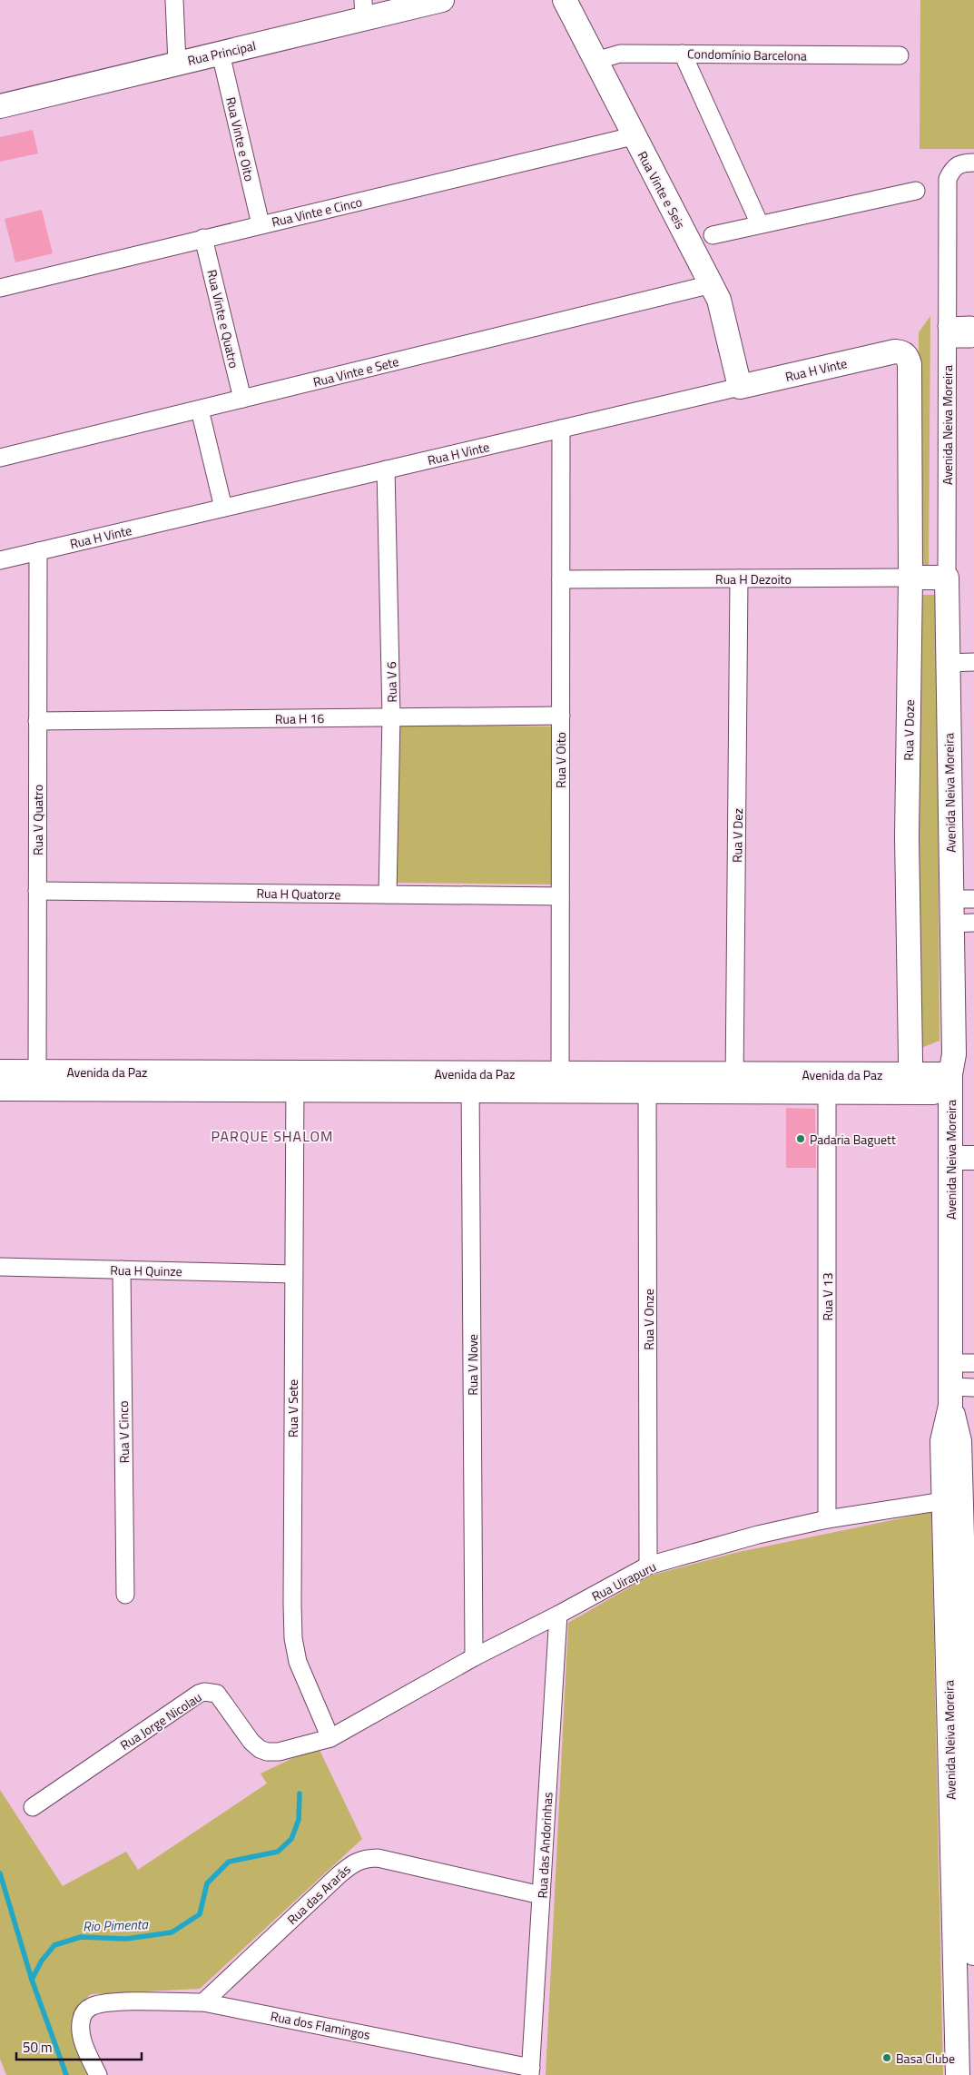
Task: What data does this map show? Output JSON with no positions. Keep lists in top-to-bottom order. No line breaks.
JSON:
{"streets":{"street":["Rua Principal","Condomínio Barcelona","Rua Vinte e Oito","Rua Vinte e Seis","Rua Vinte e Cinco","Rua Vinte e Quatro","Rua H Vinte","Rua Vinte e Sete","Avenida Neiva Moreira","Rua H Dezoito","Rua V 6","Rua H 16","Rua V Doze","Rua V Oito","Rua V Quatro","Rua V Dez","Rua H Quatorze","Avenida da Paz","Rua H Quinze","Rua V 13","Rua V Onze","Rua V Nove","Rua V Sete","Rua V Cinco","Rua Uirapuru","Rua Jorge Nicolau","Rua das Andorinhas","Rua das Ararás","Rua dos Flamingos"]},"crossings":[["Rua Principal","Rua Vinte e Oito"],["Condomínio Barcelona","Rua Vinte e Seis"],["Rua Vinte e Oito","Rua Vinte e Cinco"],["Rua Vinte e Seis","Rua Vinte e Cinco"],["Rua Vinte e Seis","Rua H Vinte"],["Rua Vinte e Seis","Rua Vinte e Sete"],["Rua Vinte e Cinco","Rua Vinte e Quatro"],["Rua Vinte e Quatro","Rua Vinte e Sete"],["Rua H Vinte","Rua V 6"],["Rua H Vinte","Rua V Doze"],["Rua H Vinte","Rua V Oito"],["Rua H Vinte","Rua V Quatro"],["Avenida Neiva Moreira","Rua H Dezoito"],["Avenida Neiva Moreira","Avenida da Paz"],["Avenida Neiva Moreira","Rua Uirapuru"],["Rua H Dezoito","Rua V Doze"],["Rua H Dezoito","Rua V Oito"],["Rua H Dezoito","Rua V Dez"],["Rua V 6","Rua H 16"],["Rua V 6","Rua H Quatorze"],["Rua H 16","Rua V Oito"],["Rua H 16","Rua V Quatro"],["Rua V Doze","Avenida da Paz"],["Rua V Oito","Rua H Quatorze"],["Rua V Oito","Avenida da Paz"],["Rua V Quatro","Rua H Quatorze"],["Rua V Quatro","Avenida da Paz"],["Rua V Dez","Avenida da Paz"],["Avenida da Paz","Rua V 13"],["Avenida da Paz","Rua V Onze"],["Avenida da Paz","Rua V Nove"],["Avenida da Paz","Rua V Sete"],["Rua H Quinze","Rua V Sete"],["Rua H Quinze","Rua V Cinco"],["Rua V 13","Rua Uirapuru"],["Rua V Onze","Rua Uirapuru"],["Rua V Nove","Rua Uirapuru"],["Rua V Sete","Rua Uirapuru"],["Rua V Sete","Rua Jorge Nicolau"],["Rua Uirapuru","Rua Jorge Nicolau"],["Rua Uirapuru","Rua das Andorinhas"],["Rua das Andorinhas","Rua das Ararás"],["Rua das Andorinhas","Rua dos Flamingos"],["Rua das Ararás","Rua dos Flamingos"]],"districts":["PARQUE SHALOM"],"water":["Rio Pimenta"],"places":["Padaria Baguett","Basa Clube"],"scale_bar":"50 m"}
